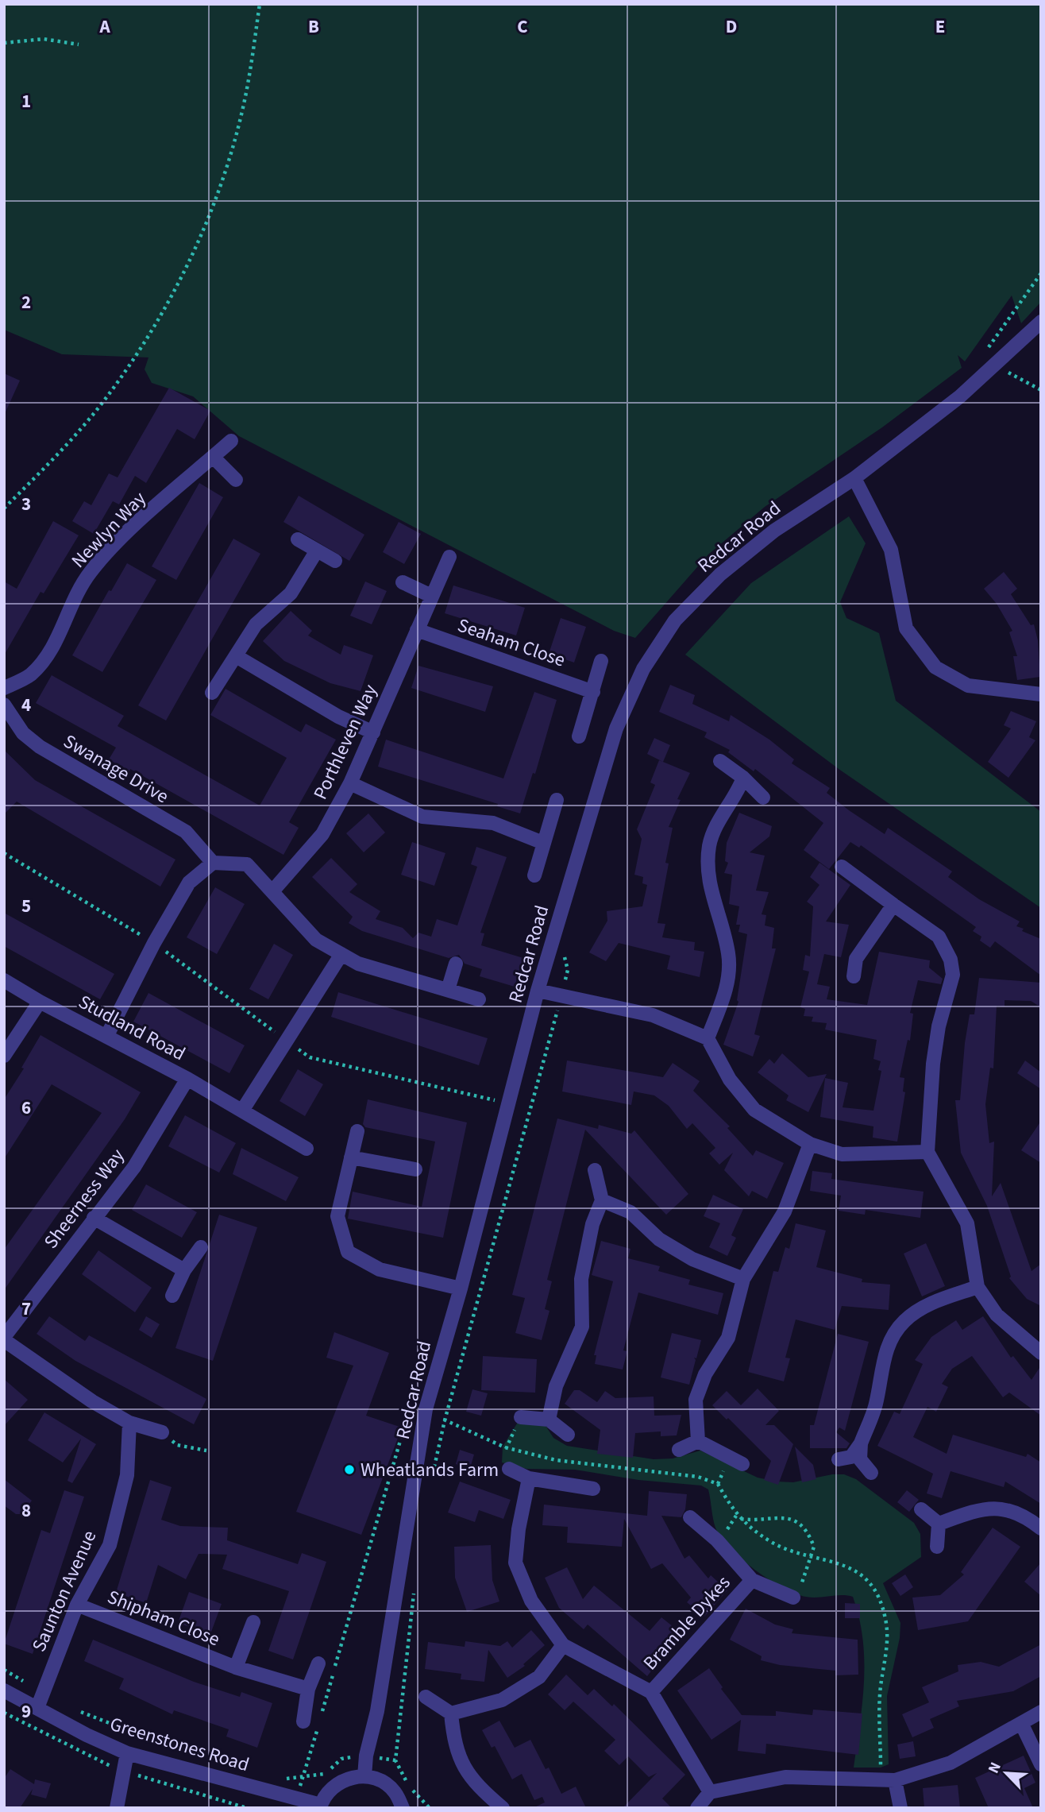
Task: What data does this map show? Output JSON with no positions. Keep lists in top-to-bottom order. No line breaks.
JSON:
{"streets":{"street":["Newlyn Way","Redcar Road","Seaham Close","Porthleven Way","Swanage Drive","Studland Road","Sheerness Way","Saunton Avenue","Shipham Close","Bramble Dykes","Greenstones Road"]},"crossings":[["Seaham Close","Porthleven Way"],["Studland Road","Sheerness Way"],["Saunton Avenue","Shipham Close"],["Saunton Avenue","Greenstones Road"]],"places":["Wheatlands Farm"],"north":"top left","grid":{"columns":["A","B","C","D","E"],"rows":["1","2","3","4","5","6","7","8","9"]}}
